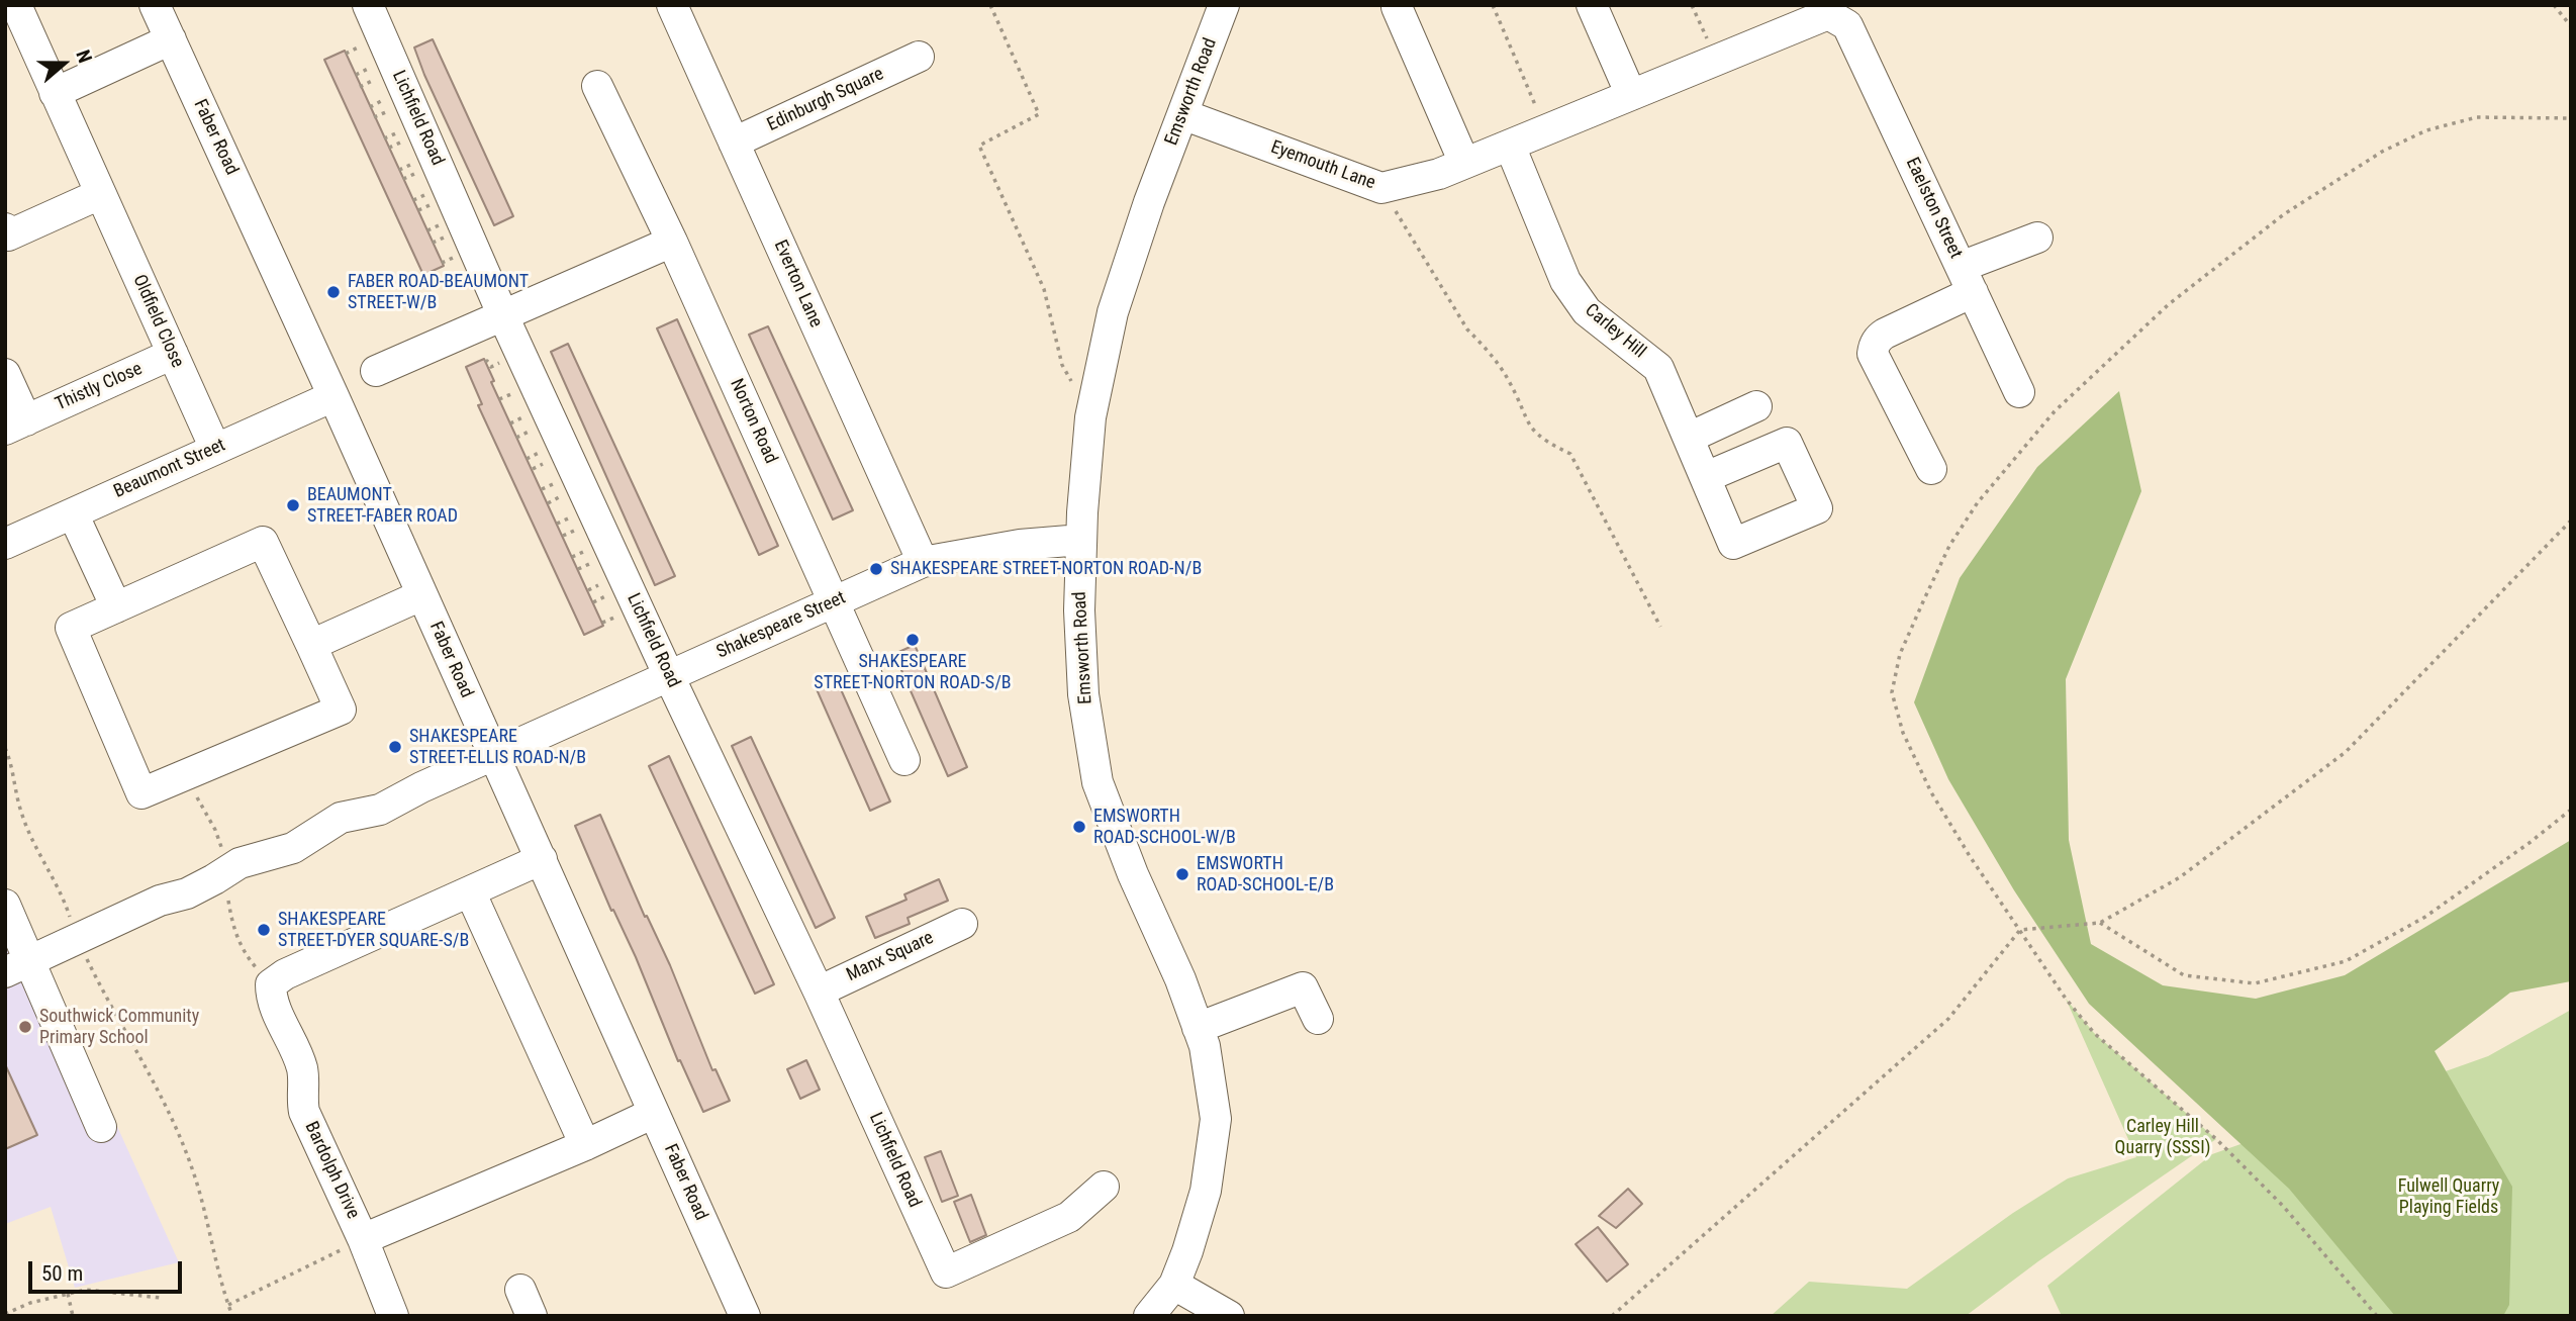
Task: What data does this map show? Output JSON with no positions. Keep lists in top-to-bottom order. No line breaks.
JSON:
{"streets":{"street":["Emsworth Road","Edinburgh Square","Lichfield Road","Faber Road","Eyemouth Lane","Eaelston Street","Everton Lane","Oldfield Close","Carley Hill","Thistly Close","Norton Road","Beaumont Street","Shakespeare Street","Manx Square","Bardolph Drive"]},"crossings":[["Emsworth Road","Eyemouth Lane"],["Emsworth Road","Shakespeare Street"],["Edinburgh Square","Everton Lane"],["Lichfield Road","Shakespeare Street"],["Lichfield Road","Manx Square"],["Faber Road","Beaumont Street"],["Faber Road","Shakespeare Street"],["Faber Road","Bardolph Drive"],["Eyemouth Lane","Eaelston Street"],["Eyemouth Lane","Carley Hill"],["Everton Lane","Shakespeare Street"],["Oldfield Close","Thistly Close"],["Oldfield Close","Beaumont Street"],["Norton Road","Shakespeare Street"]],"parks":["Carley Hill Quarry (SSSI)","Fulwell Quarry Playing Fields"],"places":["FABER ROAD-BEAUMONT STREET-W/B","BEAUMONT STREET-FABER ROAD","SHAKESPEARE STREET-NORTON ROAD-N/B","SHAKESPEARE STREET-NORTON ROAD-S/B","SHAKESPEARE STREET-ELLIS ROAD-N/B","EMSWORTH ROAD-SCHOOL-W/B","EMSWORTH ROAD-SCHOOL-E/B","SHAKESPEARE STREET-DYER SQUARE-S/B","Southwick Community Primary School"],"scale_bar":"50 m","north":"right"}
